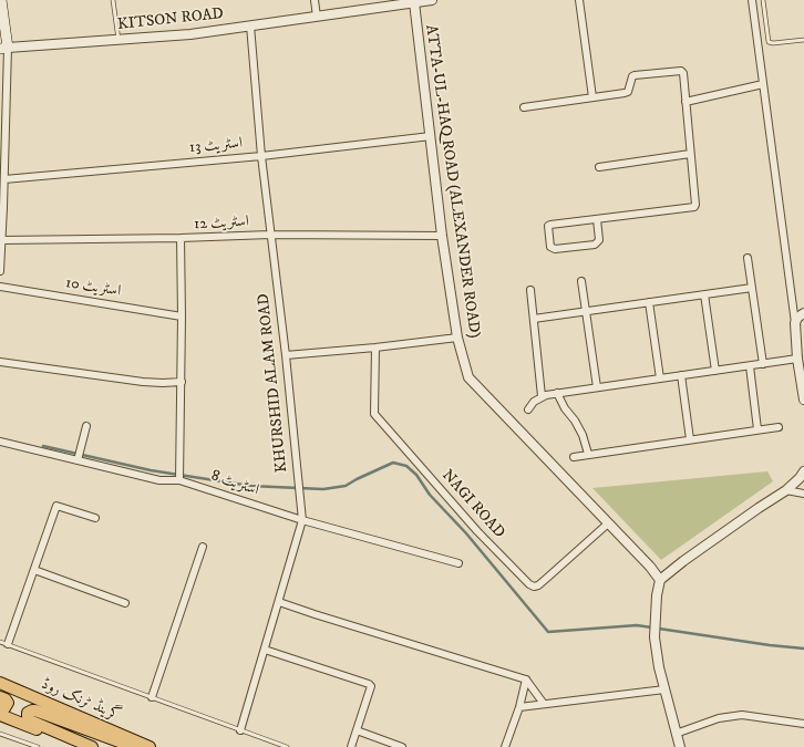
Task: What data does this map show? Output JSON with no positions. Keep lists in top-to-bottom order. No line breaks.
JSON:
{"streets":{"highway":["گرینڈ ٹرنک روڈ"],"street":["KITSON ROAD","اسٹریٹ 13","ATTA-UL-HAQ ROAD (ALEXANDER ROAD)","اسٹریٹ 12","اسٹریٹ 10","KHURSHID ALAM ROAD","اسٹریٹ 8","NAGI ROAD"]},"crossings":[["KITSON ROAD","ATTA-UL-HAQ ROAD (ALEXANDER ROAD)"],["KITSON ROAD","KHURSHID ALAM ROAD"],["اسٹریٹ 13","ATTA-UL-HAQ ROAD (ALEXANDER ROAD)"],["اسٹریٹ 13","KHURSHID ALAM ROAD"],["ATTA-UL-HAQ ROAD (ALEXANDER ROAD)","اسٹریٹ 12"],["ATTA-UL-HAQ ROAD (ALEXANDER ROAD)","NAGI ROAD"],["اسٹریٹ 12","KHURSHID ALAM ROAD"],["KHURSHID ALAM ROAD","اسٹریٹ 8"]]}
